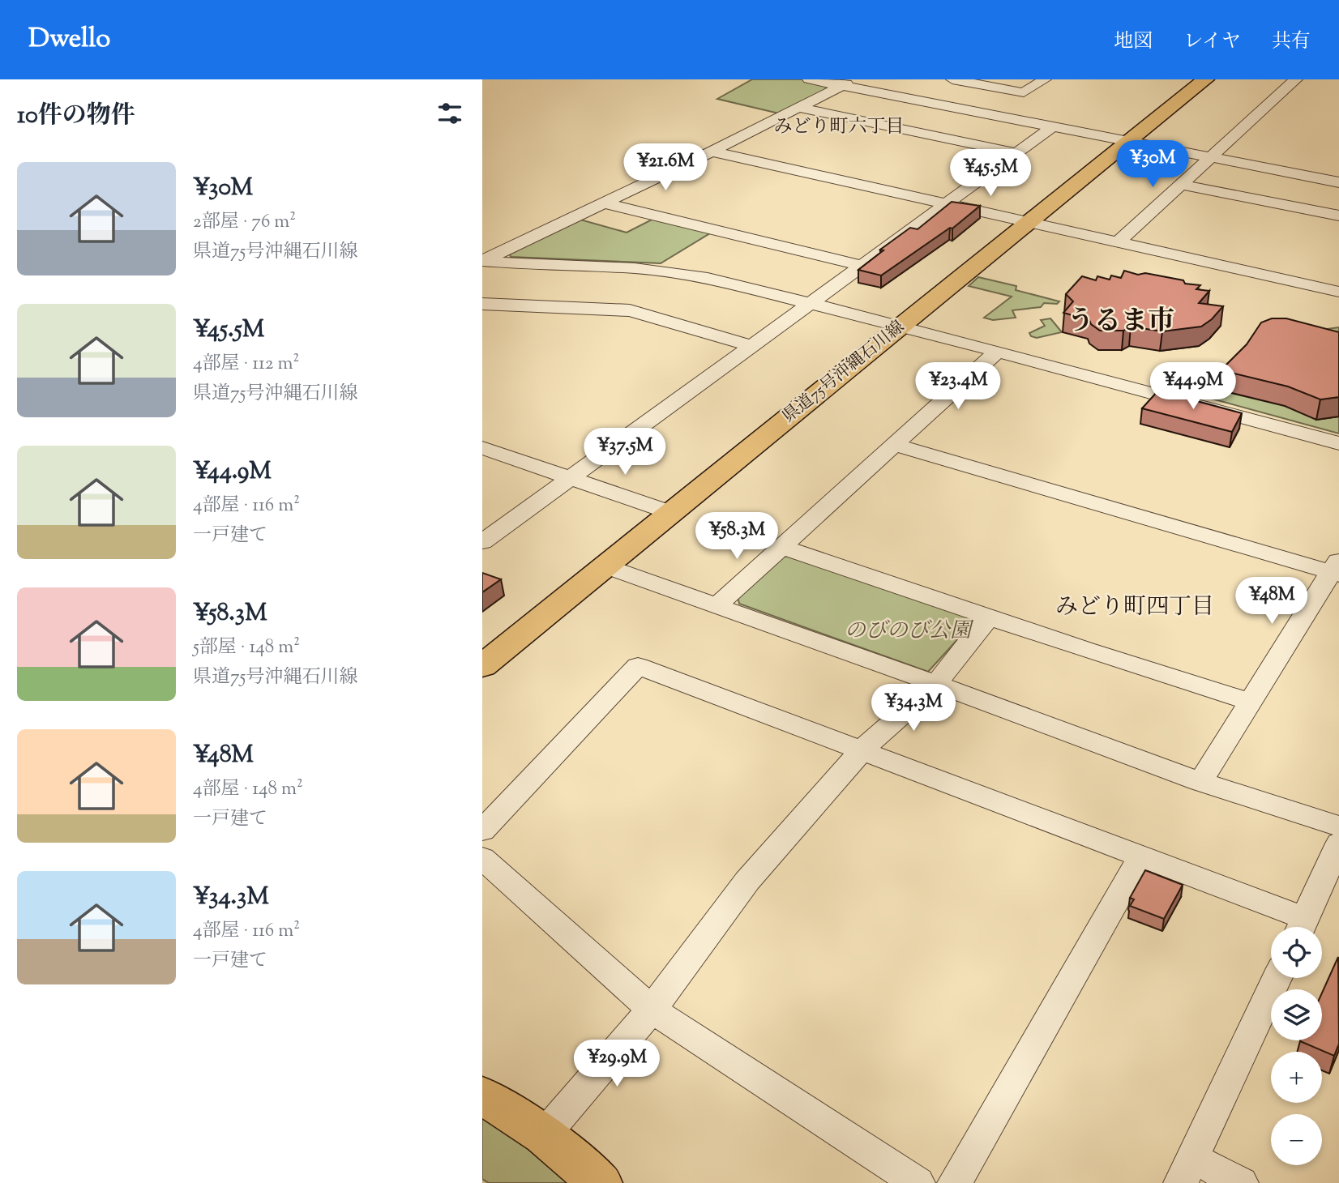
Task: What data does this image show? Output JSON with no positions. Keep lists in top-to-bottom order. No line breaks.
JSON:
{"streets":{"main road":["県道75号沖縄石川線"]},"districts":["みどり町六丁目","うるま市","みどり町四丁目"],"parks":["のびのび公園"],"page":{"header":"Dwello","nav":["地図","レイヤ","共有"],"heading":"10件の物件","price":["¥30M","¥21.6M","¥45.5M","¥23.4M","¥44.9M","¥37.5M","¥58.3M","¥48M","¥34.3M","¥29.9M"],"list":[{"name":"¥30M","note":"2部屋 · 76 m² · 県道75号沖縄石川線"},{"name":"¥45.5M","note":"4部屋 · 112 m² · 県道75号沖縄石川線"},{"name":"¥44.9M","note":"4部屋 · 116 m² · 一戸建て"},{"name":"¥58.3M","note":"5部屋 · 148 m² · 県道75号沖縄石川線"},{"name":"¥48M","note":"4部屋 · 148 m² · 一戸建て"},{"name":"¥34.3M","note":"4部屋 · 116 m² · 一戸建て"}],"map_buttons":["+","−"]}}
